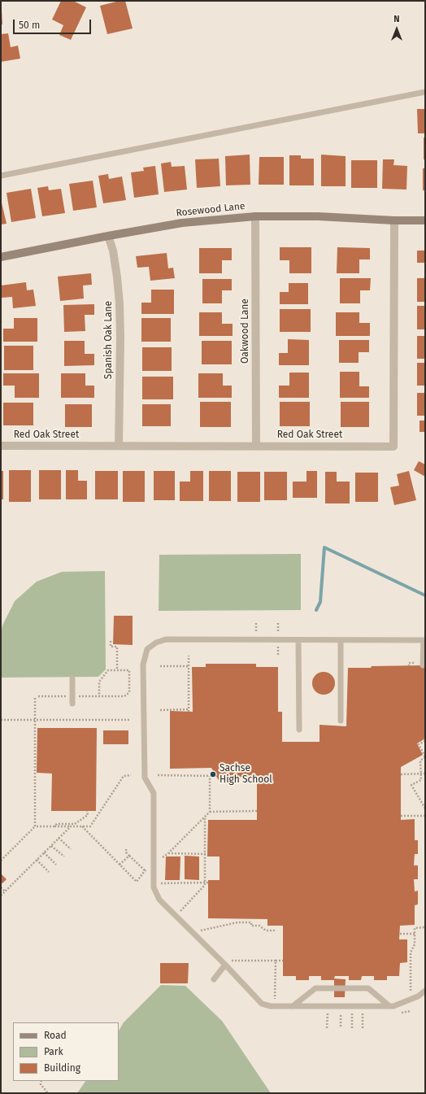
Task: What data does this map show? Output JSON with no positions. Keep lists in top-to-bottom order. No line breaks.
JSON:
{"streets":{"street":["Rosewood Lane","Oakwood Lane","Spanish Oak Lane","Red Oak Street"]},"crossings":[["Rosewood Lane","Oakwood Lane"],["Rosewood Lane","Spanish Oak Lane"],["Rosewood Lane","Red Oak Street"],["Oakwood Lane","Red Oak Street"],["Spanish Oak Lane","Red Oak Street"]],"places":["Sachse High School"],"legend":["Road","Park","Building"],"scale_bar":"50 m","north":"top"}
